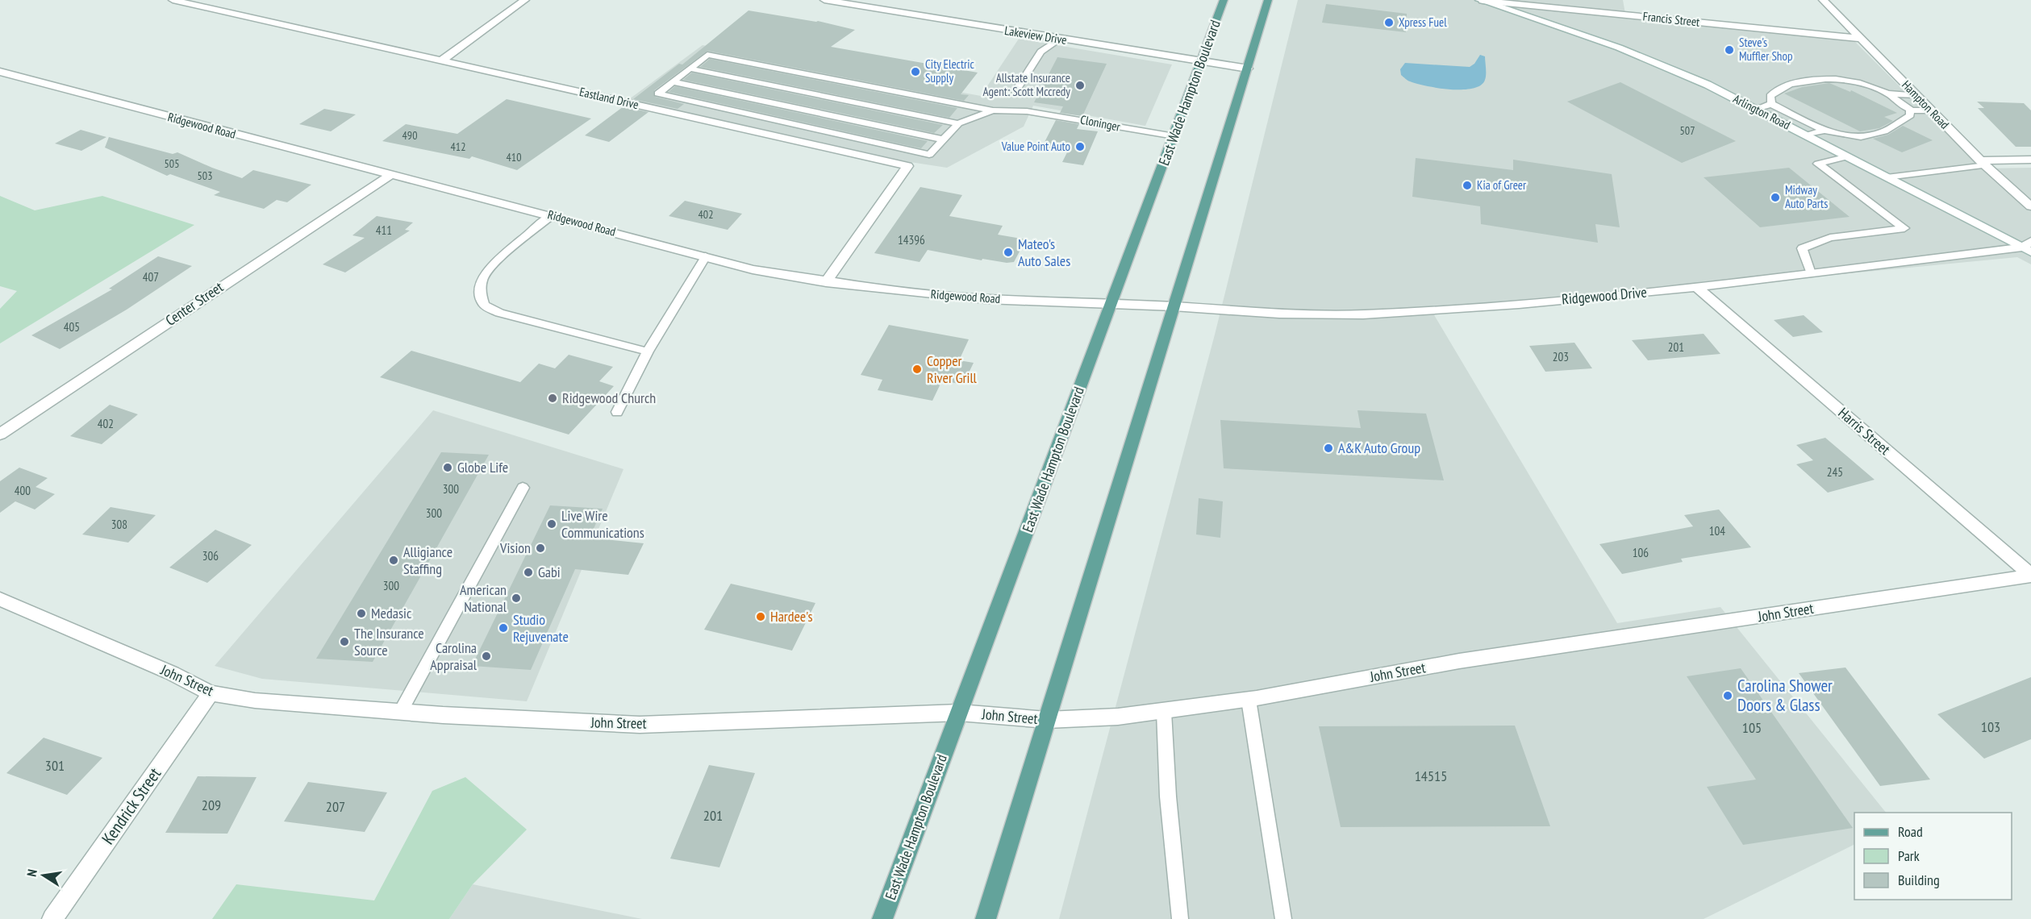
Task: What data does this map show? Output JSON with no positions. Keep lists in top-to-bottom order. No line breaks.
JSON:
{"streets":{"main road":["East Wade Hampton Boulevard"],"street":["Francis Street","Lakeview Drive","Eastland Drive","Hampton Road","Arlington Road","Ridgewood Road","Ridgewood Drive","Center Street","Harris Street","John Street","Kendrick Street"],"lane":["Cloninger"]},"crossings":[["Francis Street","Hampton Road"],["Francis Street","Arlington Road"],["Lakeview Drive","East Wade Hampton Boulevard"],["East Wade Hampton Boulevard","Cloninger"],["East Wade Hampton Boulevard","Ridgewood Road"],["East Wade Hampton Boulevard","John Street"],["Eastland Drive","Ridgewood Road"],["Arlington Road","Ridgewood Drive"],["Ridgewood Road","Ridgewood Drive"],["Ridgewood Road","Center Street"],["Ridgewood Drive","Harris Street"],["Harris Street","John Street"],["John Street","Kendrick Street"]],"places":["Xpress Fuel","Steve's Muffler Shop","City Electric Supply","Allstate Insurance Agent: Scott Mccredy","Value Point Auto","Kia of Greer","Midway Auto Parts","Mateo's Auto Sales","Copper River Grill","Ridgewood Church","A&K Auto Group","Globe Life","Live Wire Communications","Vision","Alligiance Staffing","Gabi","American National","Medasic","Hardee's","Studio Rejuvenate","The Insurance Source","Carolina Appraisal","Carolina Shower Doors & Glass"],"house_numbers":["507","490","412","410","505","503","402","411","14396","407","405","201","203","402","245","300","400","300","308","104","106","306","300","103","105","301","14515","209","207","201"],"legend":["Road","Park","Building"],"north":"left"}
